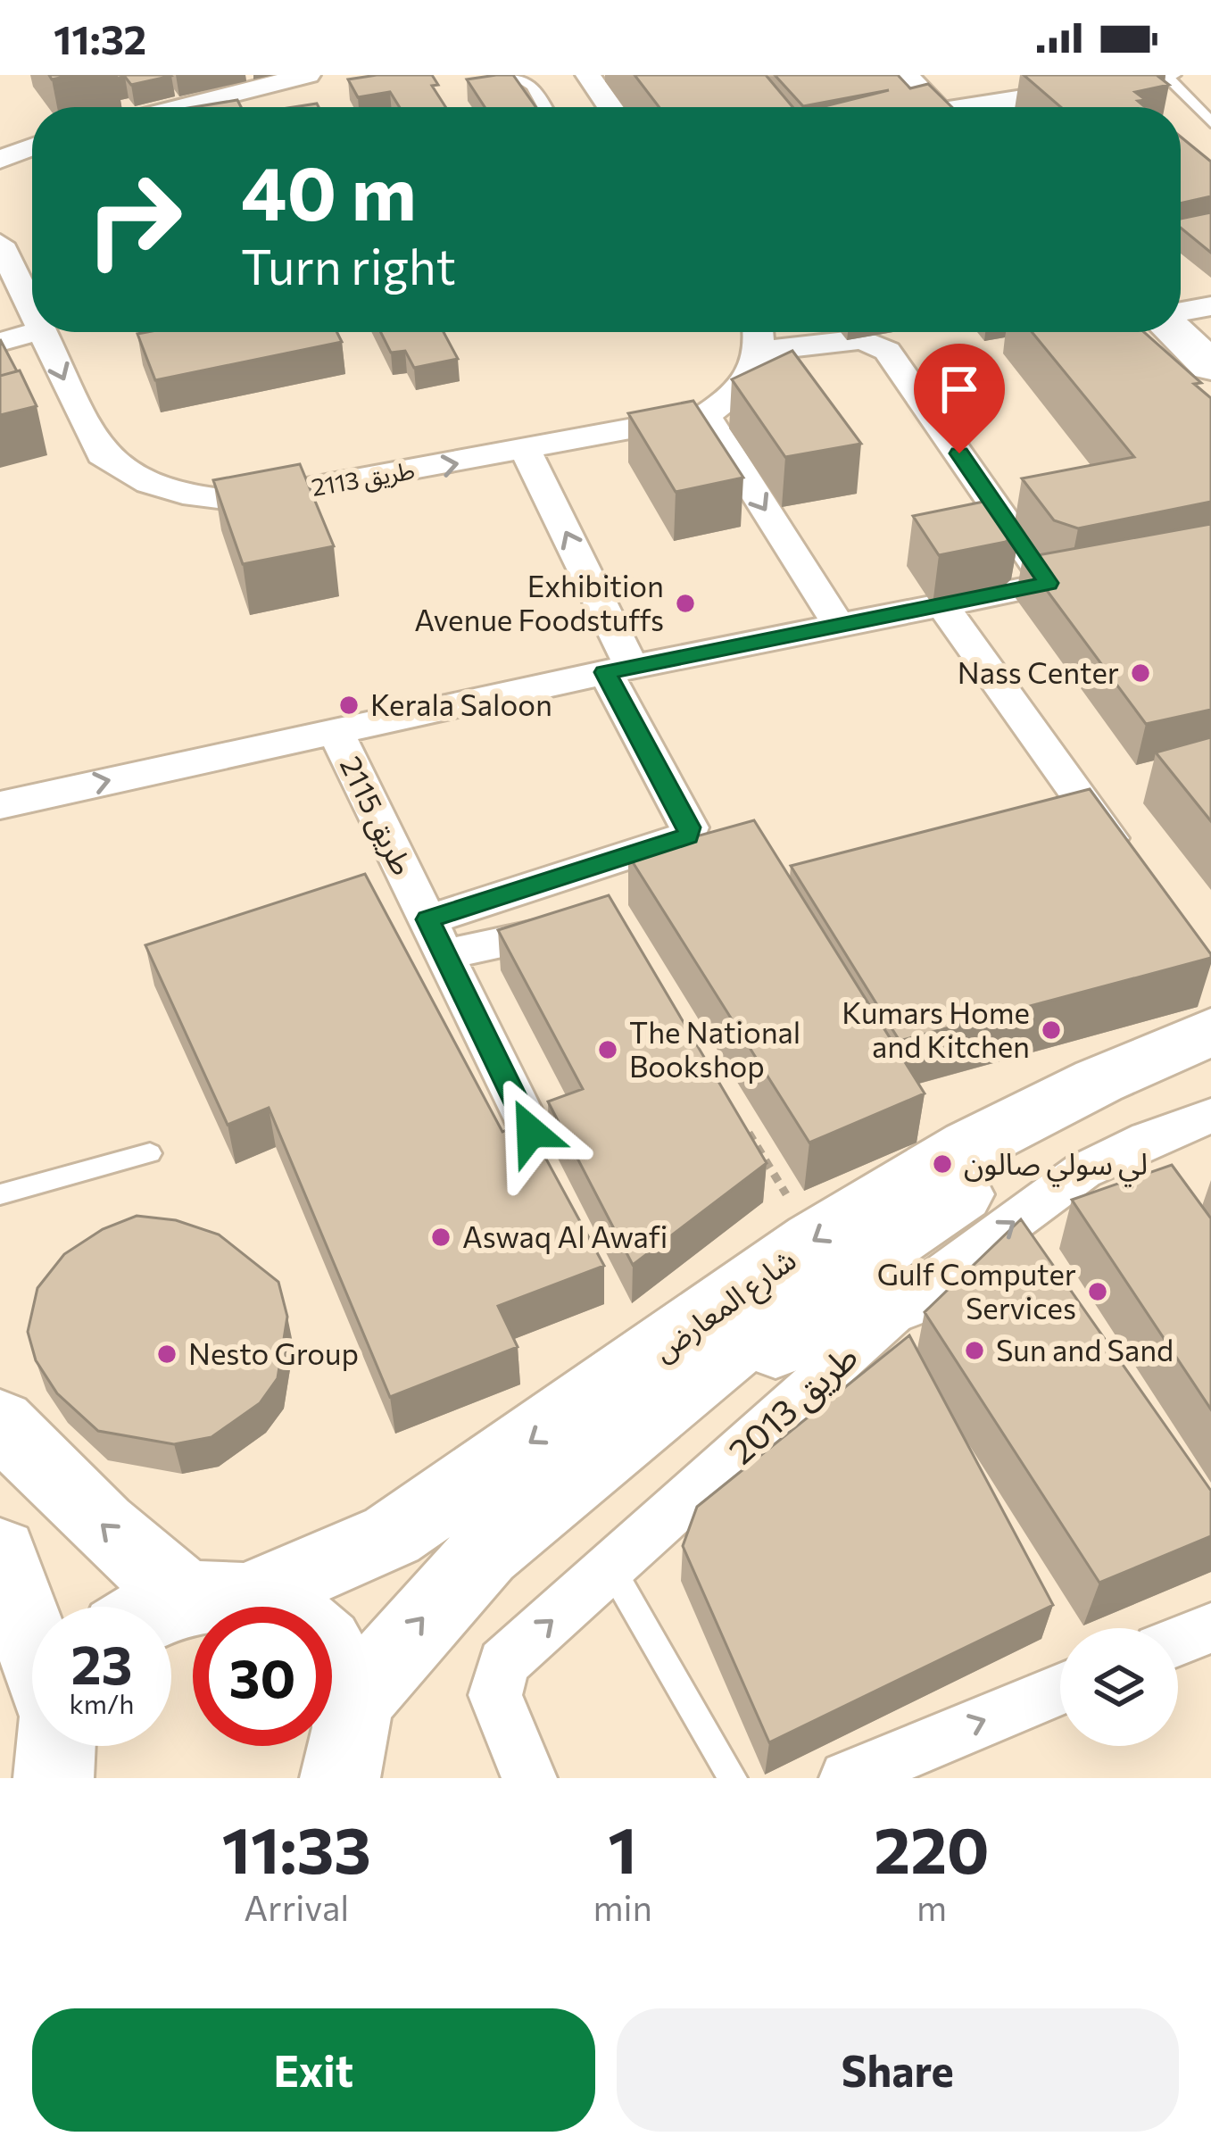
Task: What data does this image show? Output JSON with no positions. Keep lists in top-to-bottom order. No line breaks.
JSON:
{"streets":{"main road":["شارع المعارض"],"street":["طريق 2113","طريق 2115","طريق 2013"]},"one_way":["طريق 2113","طريق 2013"],"places":["Exhibition Avenue Foodstuffs","Nass Center","Kerala Saloon","Kumars Home and Kitchen","The National Bookshop","لي سولي صالون","Aswaq Al Awafi","Gulf Computer Services","Sun and Sand","Nesto Group"],"page":{"status":"11:32","turn":["40 m","Turn right"],"speed":"23 km/h","limit":"30","eta":["11:33","Arrival","1","min","220","m"],"buttons":["Exit","Share"]}}
